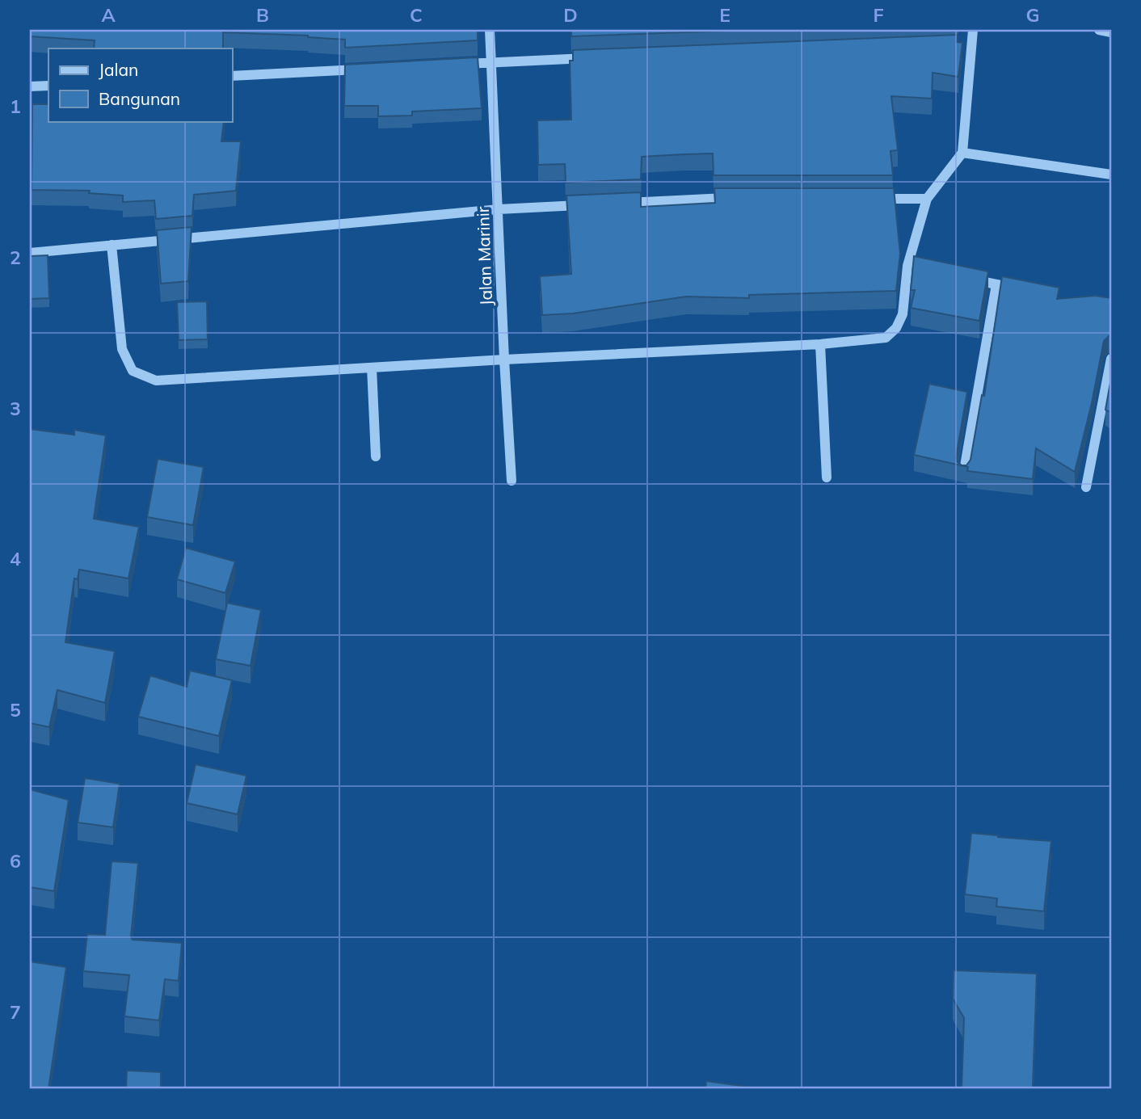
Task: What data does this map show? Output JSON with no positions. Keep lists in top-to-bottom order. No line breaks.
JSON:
{"streets":{"street":["Jalan Marinir"]},"legend":["Jalan","Bangunan"],"grid":{"columns":["A","B","C","D","E","F","G"],"rows":["1","2","3","4","5","6","7"]}}
